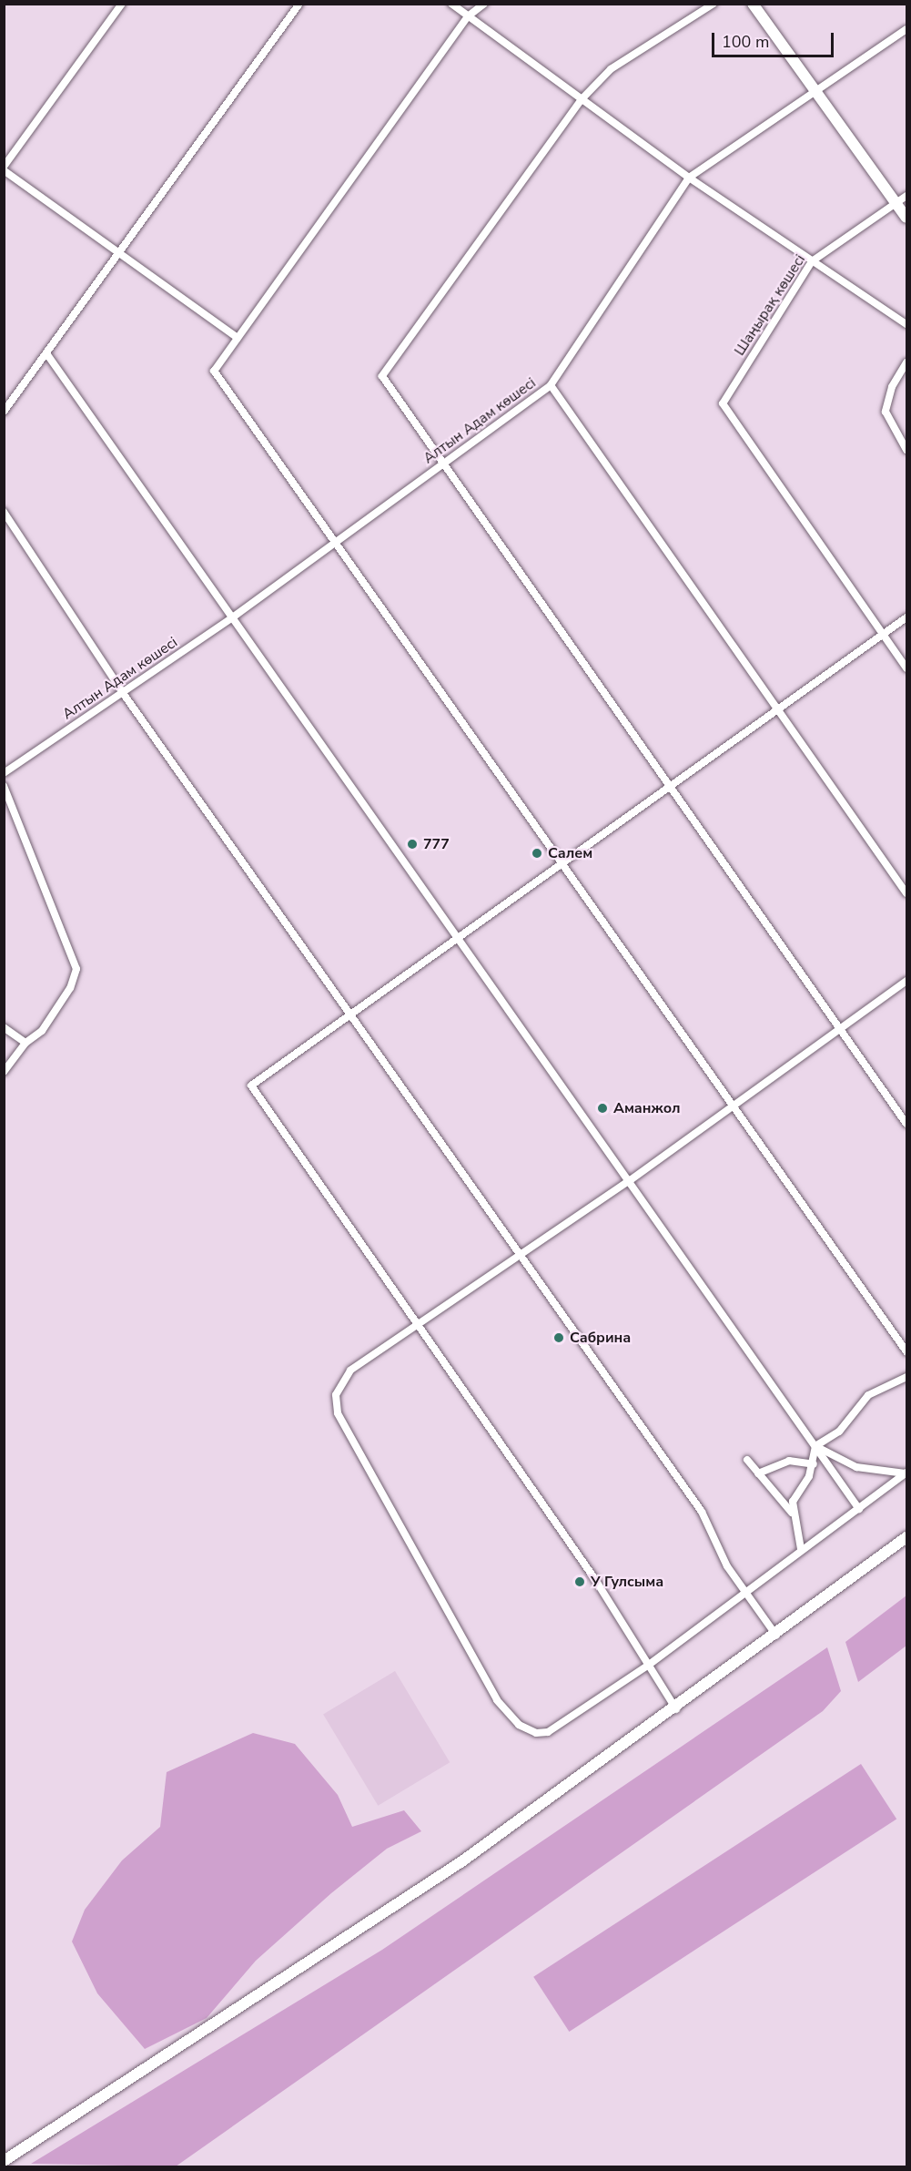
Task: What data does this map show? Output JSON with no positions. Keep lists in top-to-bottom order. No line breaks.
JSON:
{"streets":{"street":["Шаңырақ көшесі","Алтын Адам көшесі"]},"places":["777","Салем","Аманжол","Сабрина","У Гулсыма"],"scale_bar":"100 m"}
